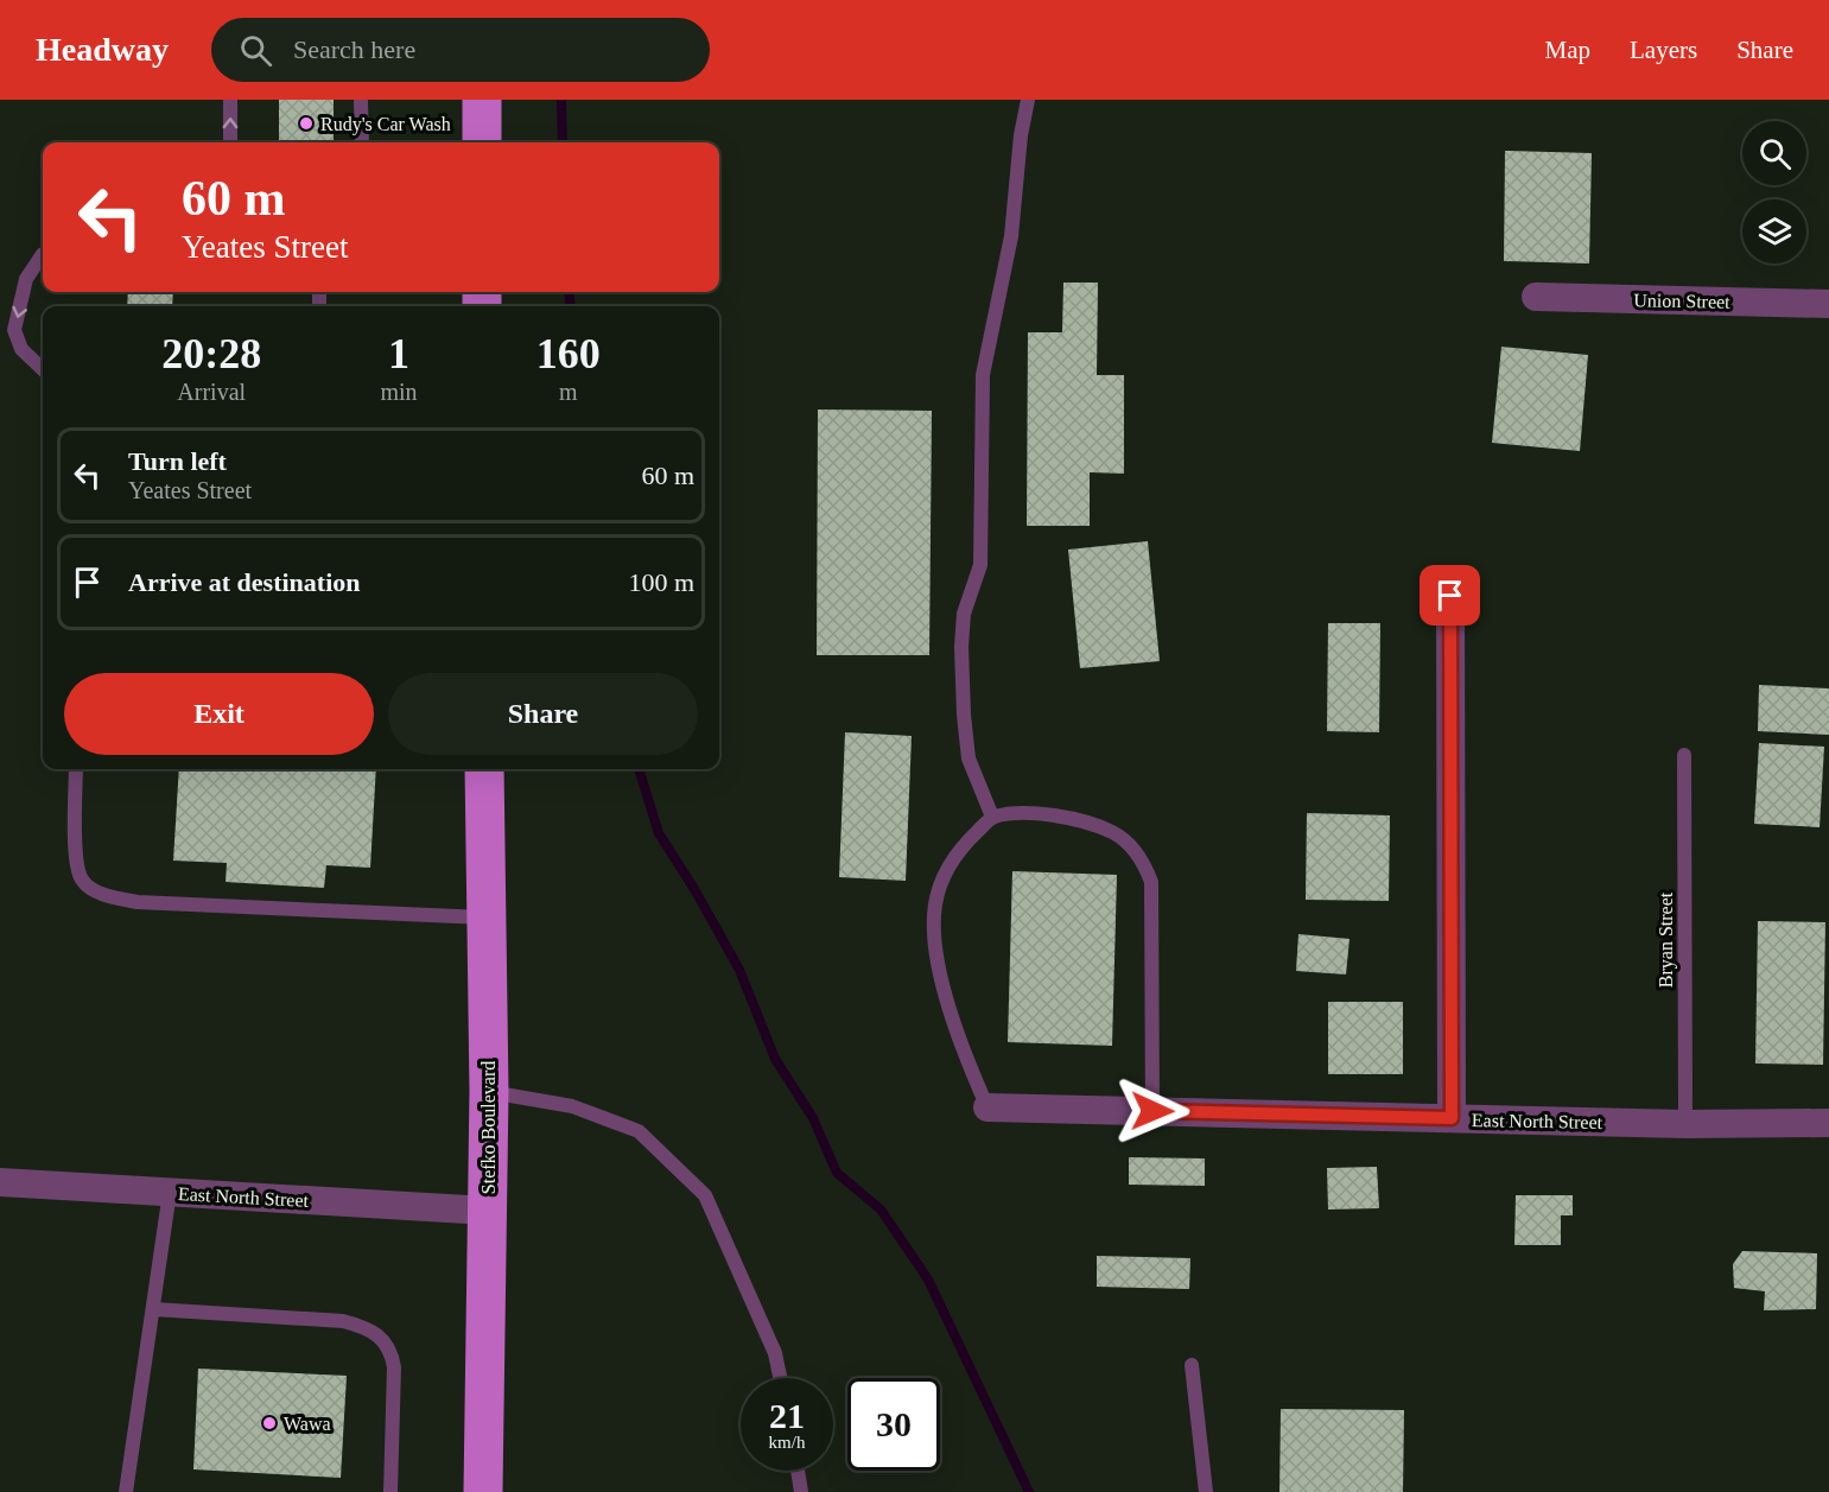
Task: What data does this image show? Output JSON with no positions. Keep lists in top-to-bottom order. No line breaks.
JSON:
{"streets":{"main road":["Stefko Boulevard"],"street":["Union Street","East North Street"],"lane":["Bryan Street"]},"crossings":[["Bryan Street","East North Street"],["East North Street","Stefko Boulevard"]],"places":["Rudy's Car Wash","Wawa"],"page":{"header":"Headway","search":"Search here","nav":["Map","Layers","Share"],"turn":["60 m","Yeates Street"],"eta":["20:28","Arrival","1","min","160","m"],"list":[{"name":"Turn left","note":"Yeates Street","value":"60 m"},{"name":"Arrive at destination","value":"100 m"}],"buttons":["Exit","Share"],"speed":"21 km/h","limit":"30"}}
